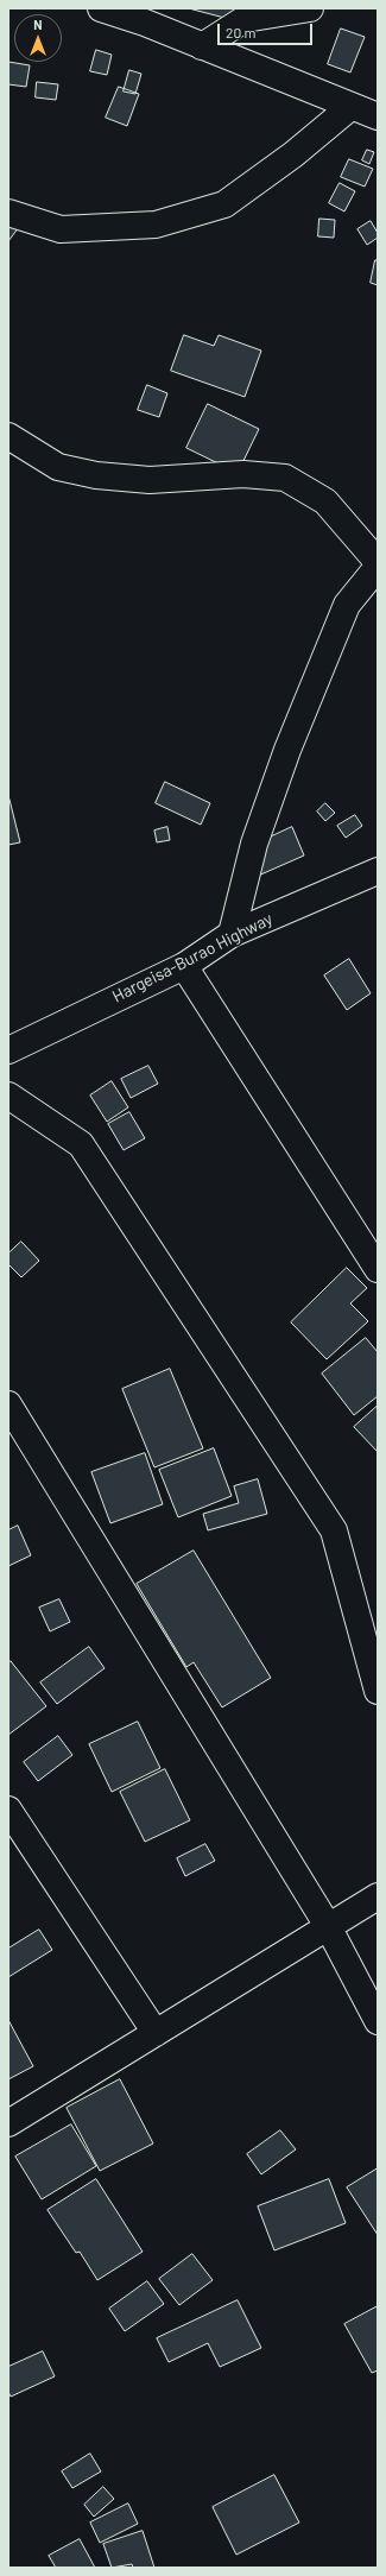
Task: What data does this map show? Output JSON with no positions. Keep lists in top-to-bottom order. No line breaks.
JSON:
{"streets":{"main road":["Hargeisa-Burao Highway"]},"scale_bar":"20 m","north":"top"}
